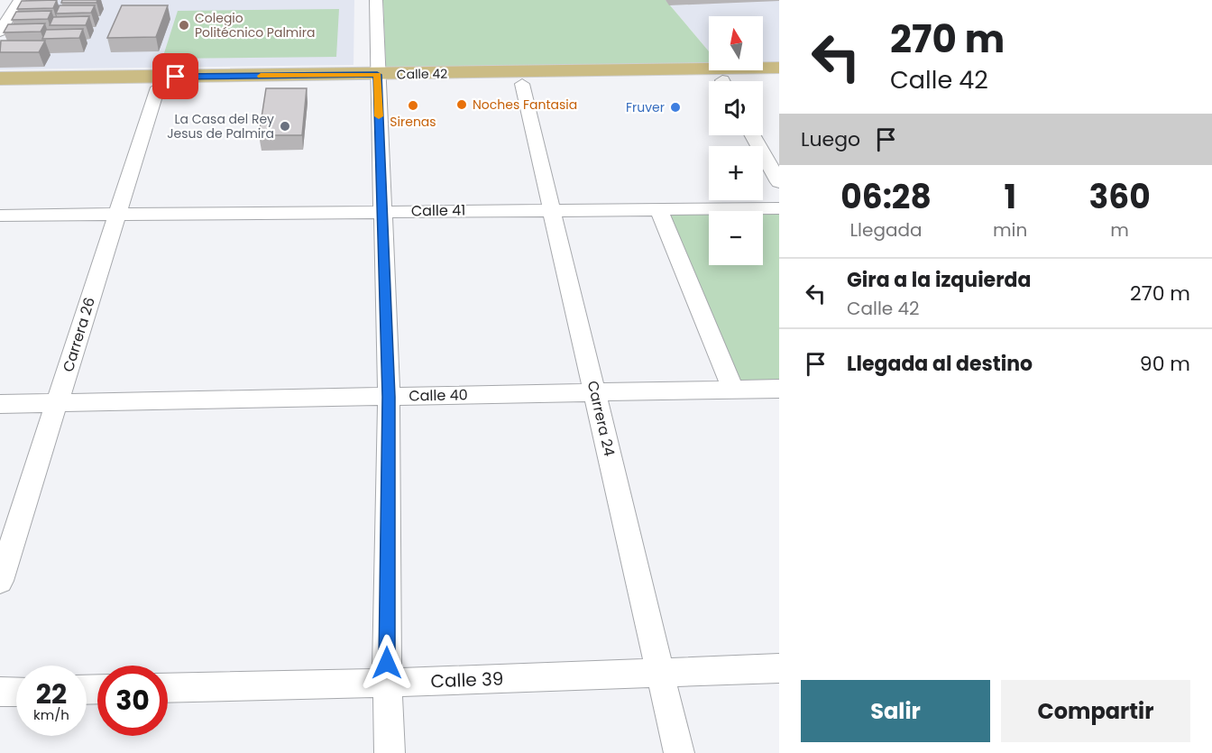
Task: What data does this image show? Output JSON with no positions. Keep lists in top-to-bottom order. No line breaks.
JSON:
{"streets":{"main road":["Calle 42"],"street":["Calle 41","Carrera 26","Calle 40","Carrera 24","Calle 39"]},"crossings":[["Calle 42","Carrera 26"],["Calle 42","Carrera 24"],["Calle 41","Carrera 26"],["Calle 41","Carrera 24"],["Carrera 26","Calle 40"],["Calle 40","Carrera 24"],["Carrera 24","Calle 39"]],"places":["Colegio Politécnico Palmira","Noches Fantasia","Sirenas","Fruver","La Casa del Rey Jesus de Palmira"],"north":"top","page":{"turn":["270 m","Calle 42"],"map_buttons":["+","−"],"then":"Luego","eta":["06:28","Llegada","1","min","360","m"],"list":[{"name":"Gira a la izquierda","note":"Calle 42","value":"270 m"},{"name":"Llegada al destino","value":"90 m"}],"speed":"22 km/h","limit":"30","buttons":["Salir","Compartir"]}}
